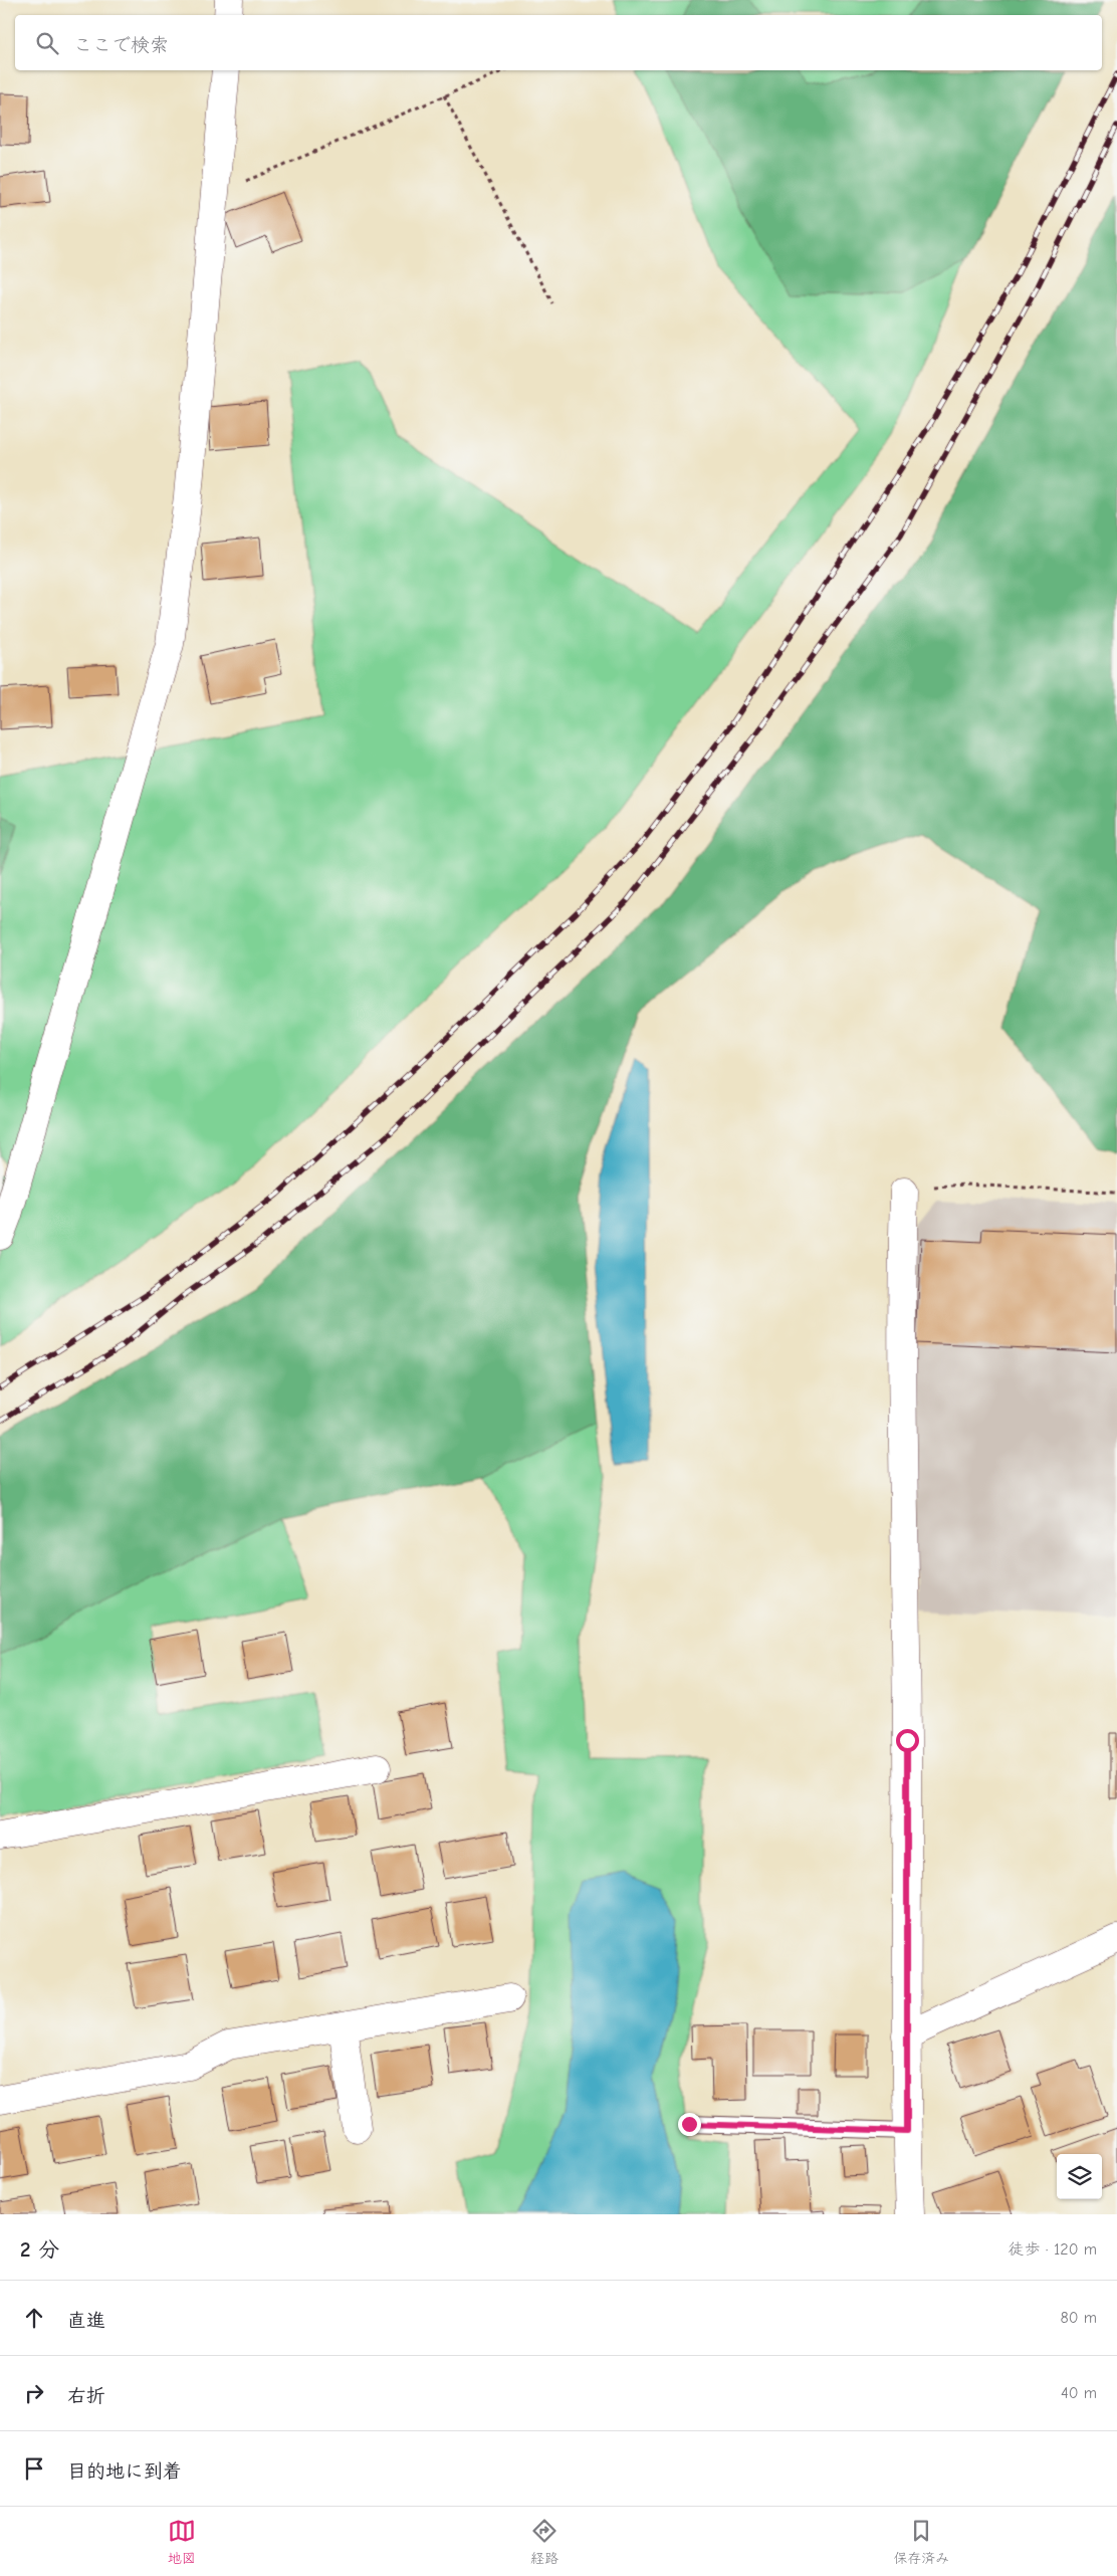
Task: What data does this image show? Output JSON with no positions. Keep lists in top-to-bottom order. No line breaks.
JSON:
{"page":{"search":"ここで検索","heading":["2 分","徒歩 · 120 m"],"list":[["直進","80 m"],["右折","40 m"],"目的地に到着"],"nav":["地図","経路","保存済み"]}}
